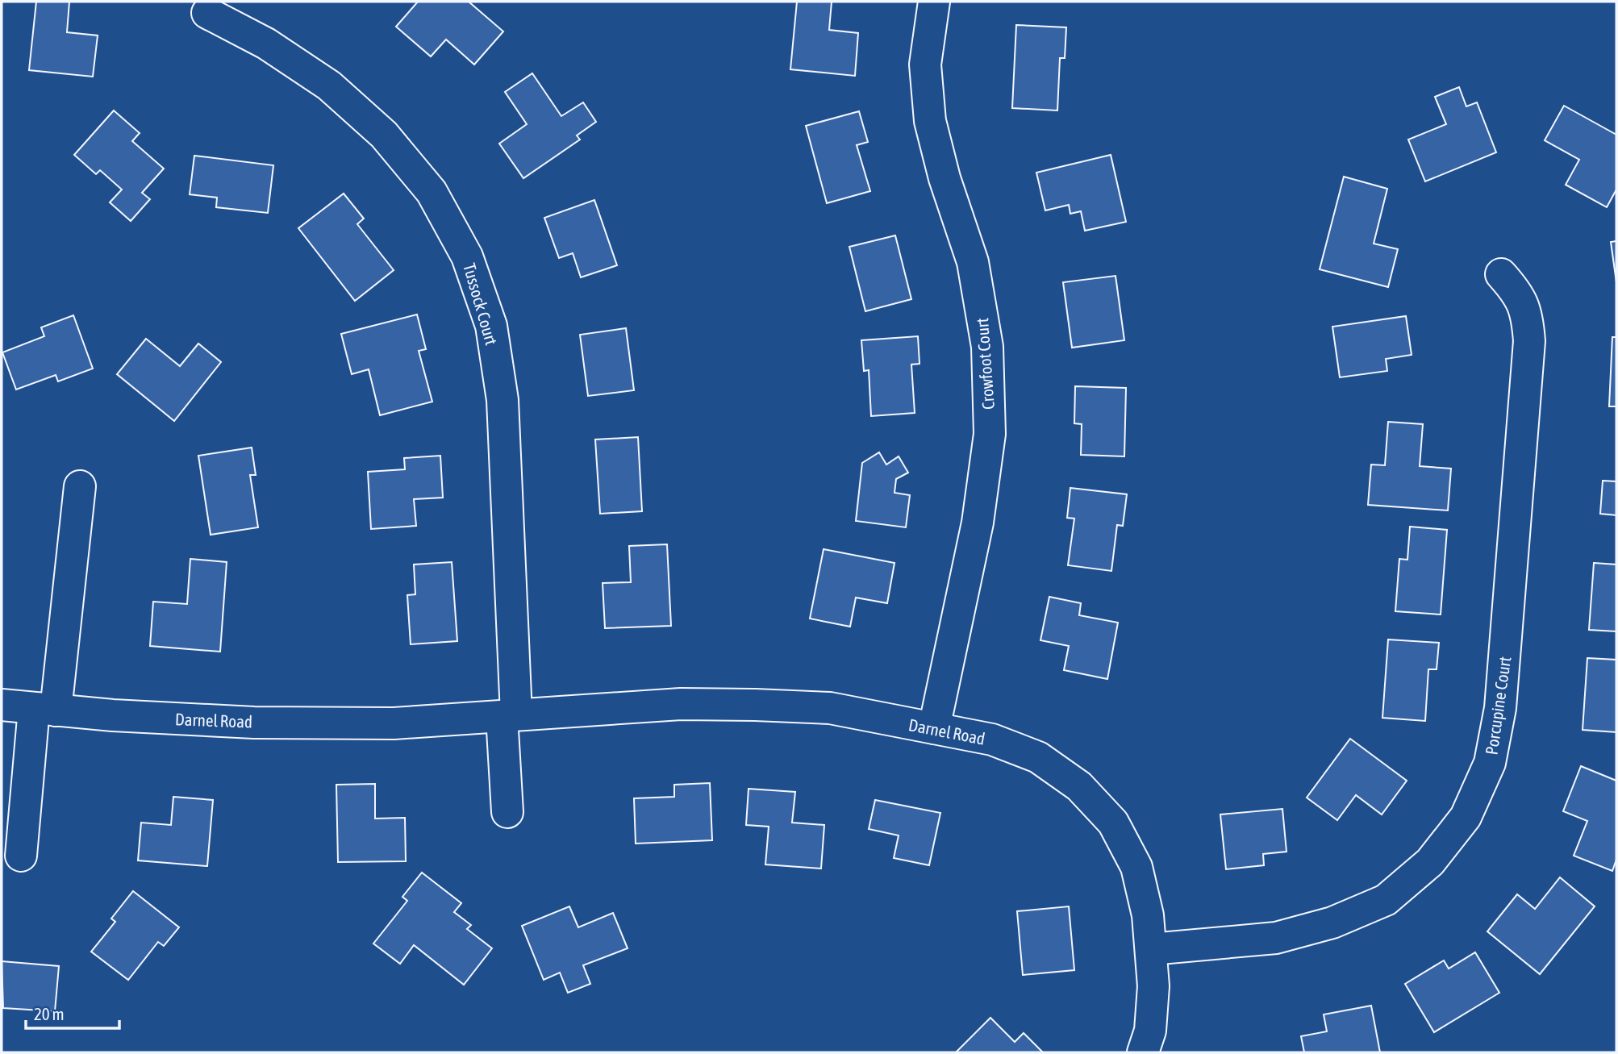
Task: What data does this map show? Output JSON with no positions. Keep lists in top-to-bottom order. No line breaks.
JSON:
{"streets":{"street":["Tussock Court","Crowfoot Court","Porcupine Court","Darnel Road"]},"crossings":[["Tussock Court","Darnel Road"],["Crowfoot Court","Darnel Road"],["Porcupine Court","Darnel Road"]],"scale_bar":"20 m"}
